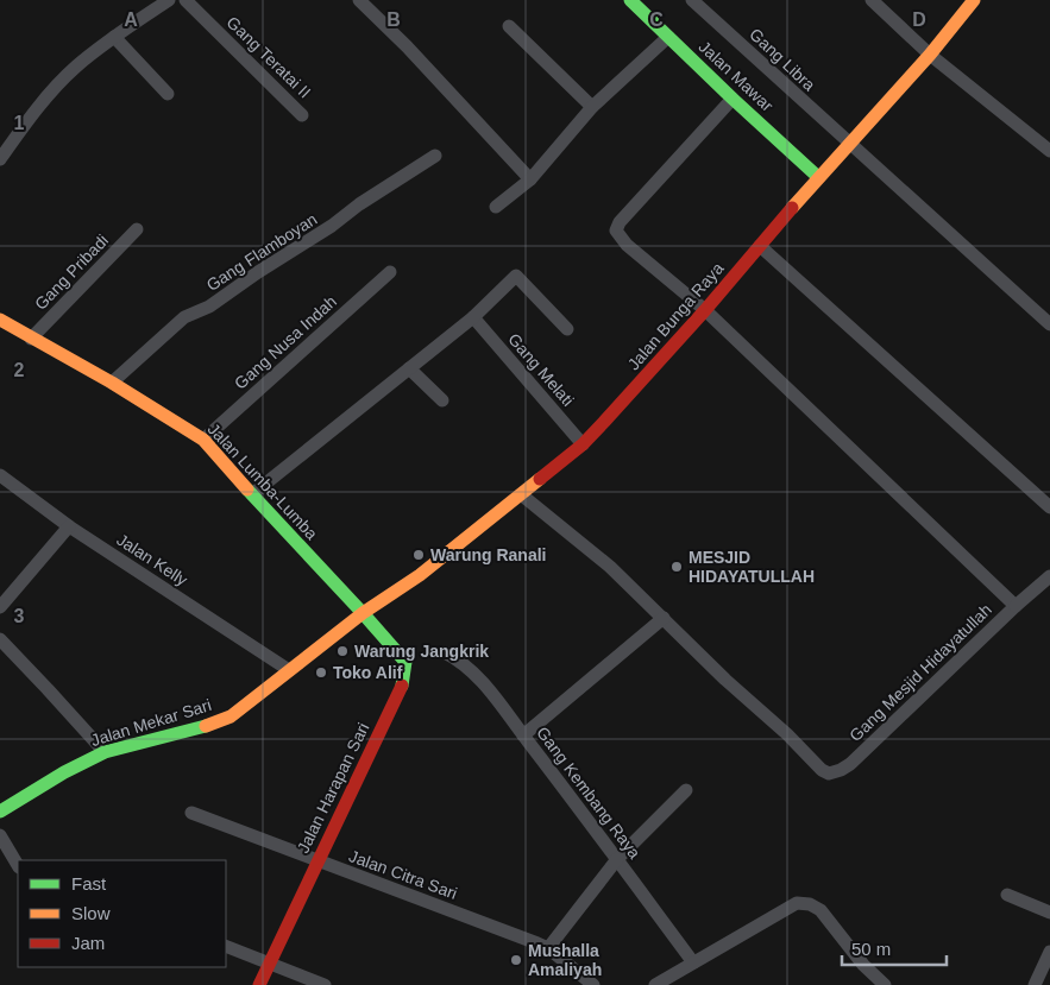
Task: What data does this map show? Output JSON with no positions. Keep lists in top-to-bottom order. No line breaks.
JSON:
{"streets":{"street":["Gang Teratai II","Gang Libra","Jalan Mawar","Gang Flamboyan","Gang Pribadi","Jalan Bunga Raya","Gang Nusa Indah","Gang Melati","Jalan Lumba-Lumba","Jalan Kelly","Gang Mesjid Hidayatullah","Jalan Mekar Sari","Jalan Harapan Sari","Gang Kembang Raya","Jalan Citra Sari"]},"crossings":[["Gang Libra","Jalan Bunga Raya"],["Jalan Mawar","Jalan Bunga Raya"],["Jalan Mawar","Gang Mesjid Hidayatullah"],["Gang Flamboyan","Jalan Lumba-Lumba"],["Gang Pribadi","Jalan Lumba-Lumba"],["Jalan Bunga Raya","Gang Melati"],["Jalan Bunga Raya","Jalan Lumba-Lumba"],["Jalan Bunga Raya","Gang Mesjid Hidayatullah"],["Jalan Bunga Raya","Jalan Mekar Sari"],["Jalan Bunga Raya","Jalan Harapan Sari"],["Gang Nusa Indah","Jalan Lumba-Lumba"],["Jalan Lumba-Lumba","Jalan Mekar Sari"],["Jalan Lumba-Lumba","Jalan Harapan Sari"],["Jalan Kelly","Jalan Mekar Sari"],["Jalan Mekar Sari","Jalan Harapan Sari"],["Jalan Harapan Sari","Jalan Citra Sari"]],"places":["Warung Ranali","MESJID HIDAYATULLAH","Warung Jangkrik","Toko Alif","Mushalla Amaliyah"],"legend":["Fast","Slow","Jam"],"scale_bar":"50 m","grid":{"columns":["A","B","C","D"],"rows":["1","2","3"]}}
